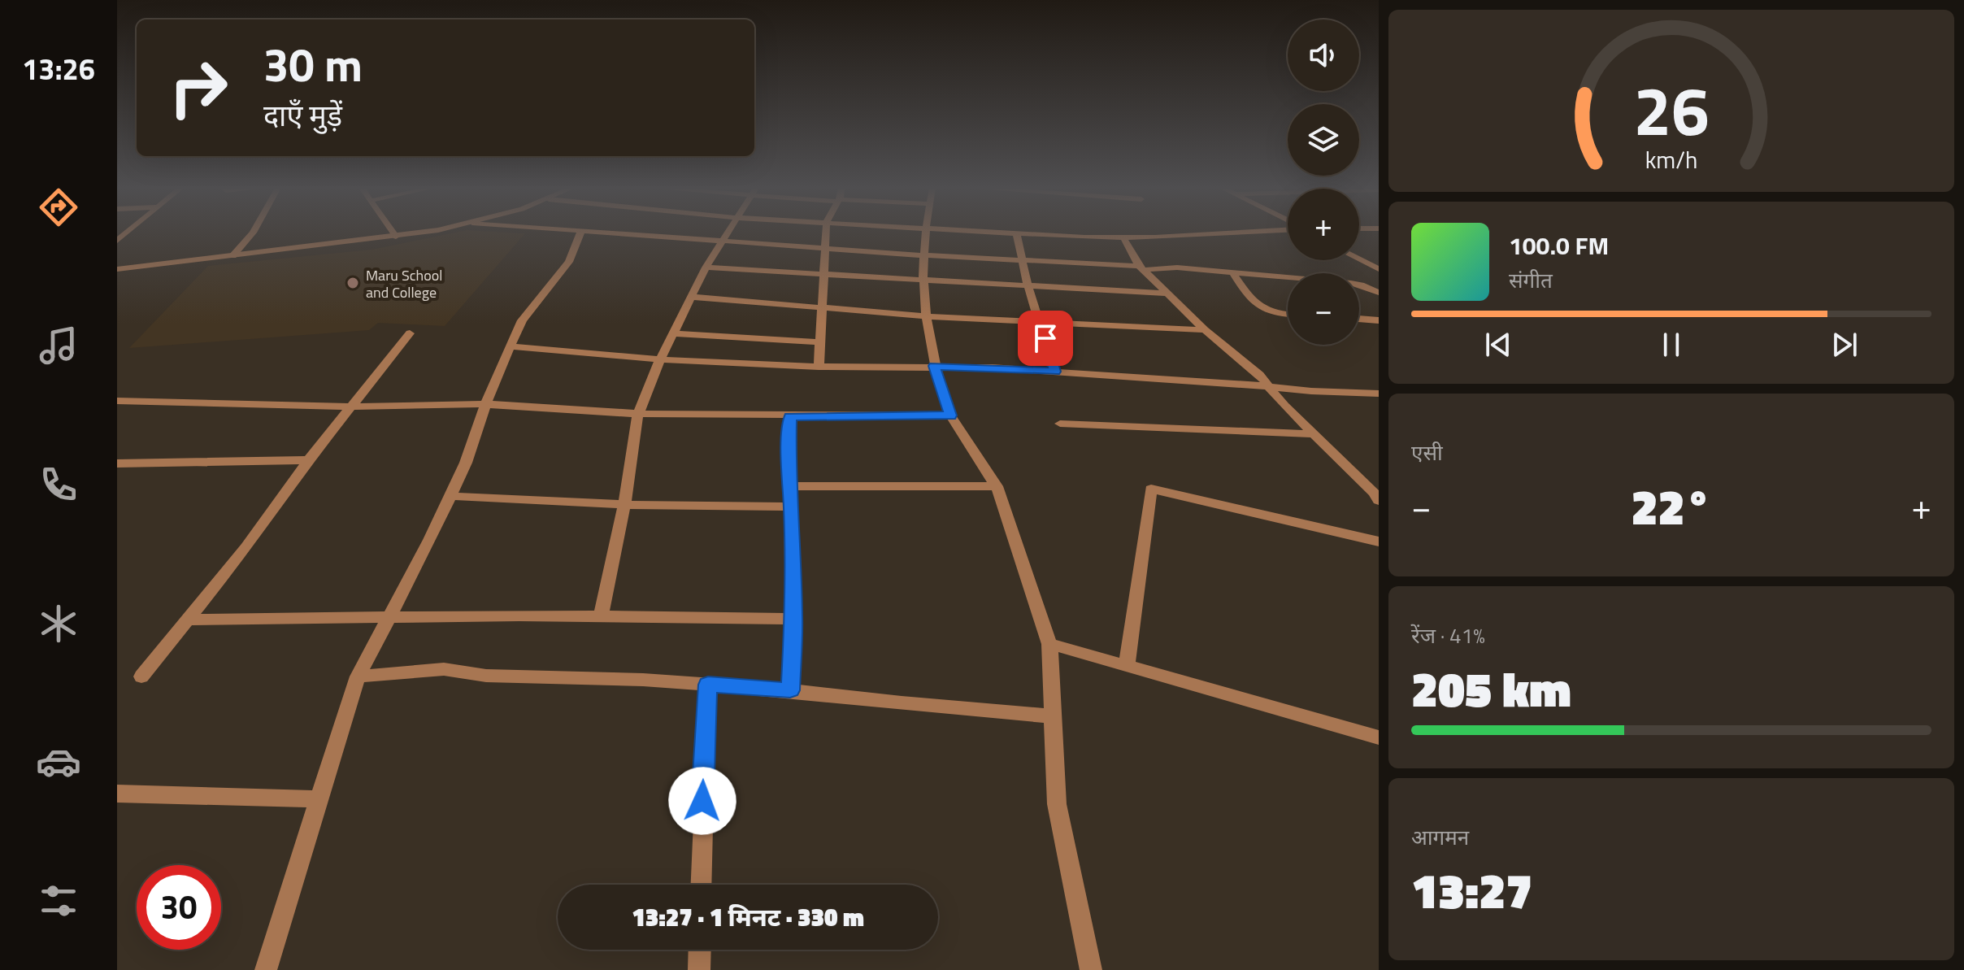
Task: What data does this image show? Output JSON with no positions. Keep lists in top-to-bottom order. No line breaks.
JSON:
{"places":["Maru School and College"],"page":{"tabs":"13:26","map_buttons":["+","−"],"turn":["30 m","दाएँ मुड़ें"],"song":["100.0 FM","संगीत"],"tile":["एसी",["रेंज · 41%","205 km"],["आगमन","13:27"]],"heat":["−","22°","+"],"limit":"30","trip":"13:27 · 1 मिनट · 330 m","gauge":["26","km/h"]}}
